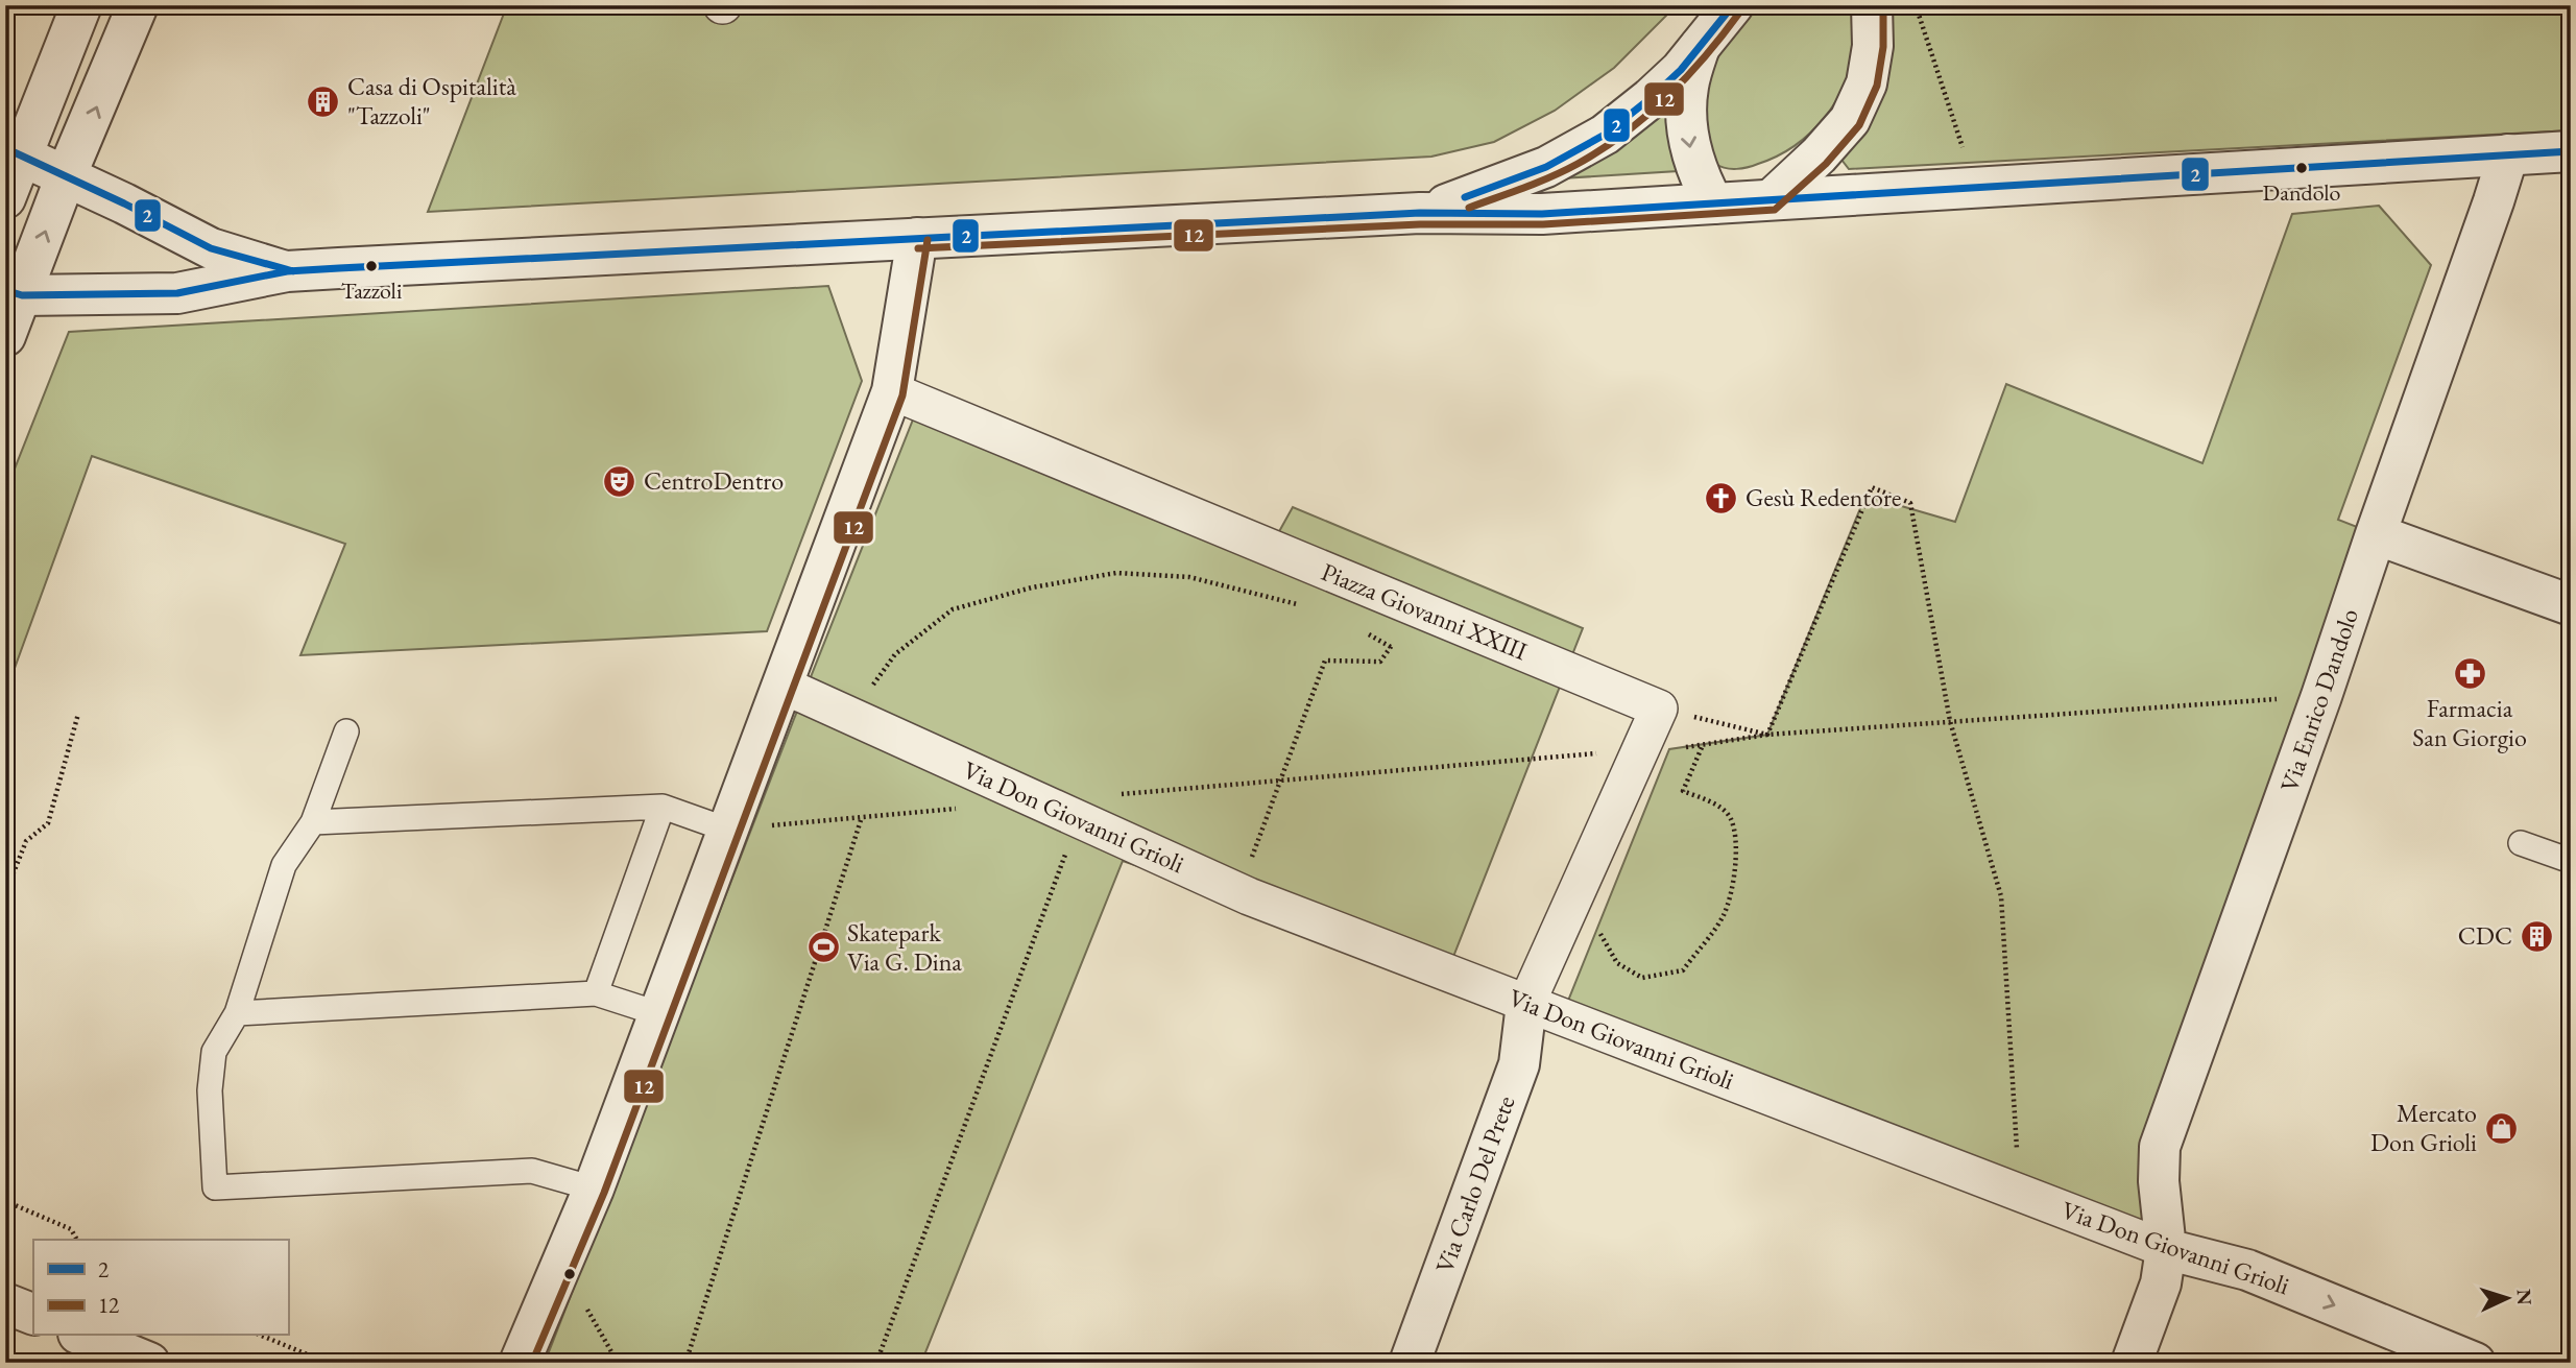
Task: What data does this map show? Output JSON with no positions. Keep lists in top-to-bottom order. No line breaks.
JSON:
{"streets":{"street":["Piazza Giovanni XXIII","Via Enrico Dandolo","Via Don Giovanni Grioli","Via Carlo Del Prete"]},"crossings":[["Via Enrico Dandolo","Via Don Giovanni Grioli"],["Via Don Giovanni Grioli","Via Carlo Del Prete"]],"places":{"building":["Casa di Ospitalità \"Tazzoli\"","CDC"],"other":["Dandolo","Tazzoli"],"theatre":["CentroDentro"],"church":["Gesù Redentore"],"pharmacy":["Farmacia San Giorgio"],"sports":["Skatepark Via G. Dina"],"shop":["Mercato Don Grioli"]},"lines":["transit line 2","transit line 12"],"legend":["2","12"],"north":"right"}
